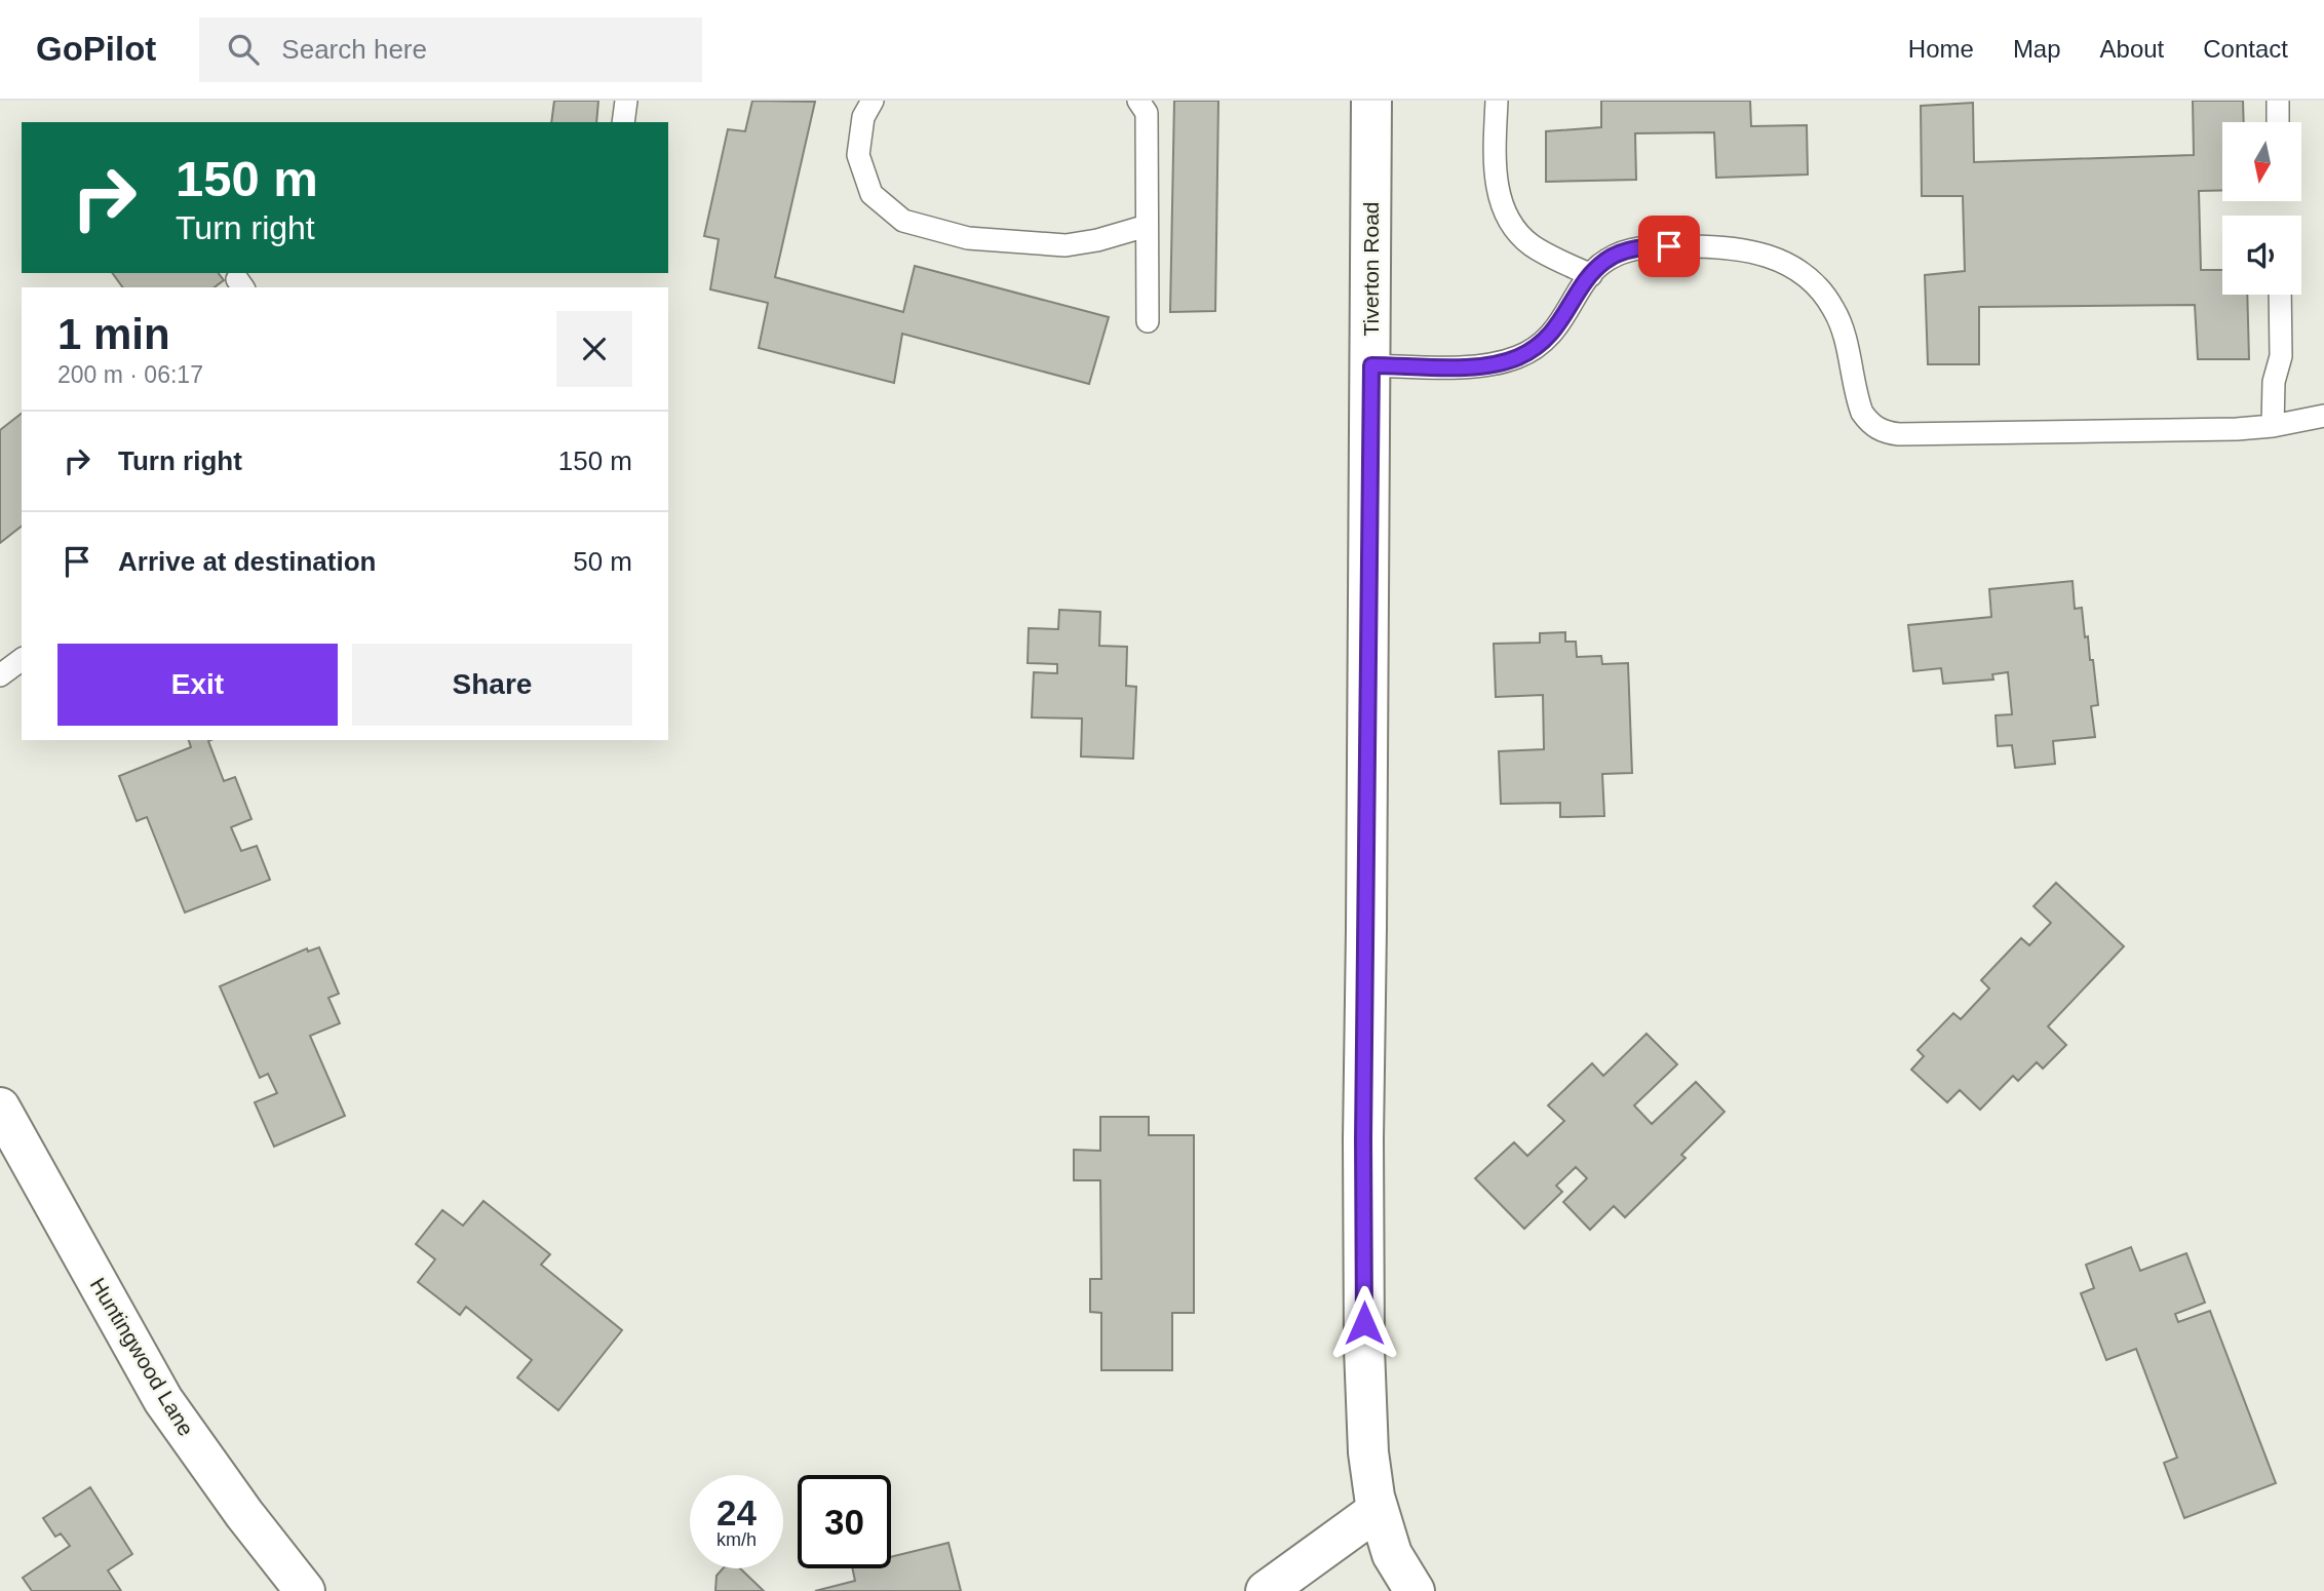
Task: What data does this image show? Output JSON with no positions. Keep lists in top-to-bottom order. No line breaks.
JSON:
{"streets":{"street":["Tiverton Road","Huntingwood Lane"]},"north":"bottom","page":{"header":"GoPilot","search":"Search here","nav":["Home","Map","About","Contact"],"turn":["150 m","Turn right"],"heading":["1 min","200 m · 06:17"],"list":[{"name":"Turn right","value":"150 m"},{"name":"Arrive at destination","value":"50 m"}],"buttons":["Exit","Share"],"speed":"24 km/h","limit":"30"}}
